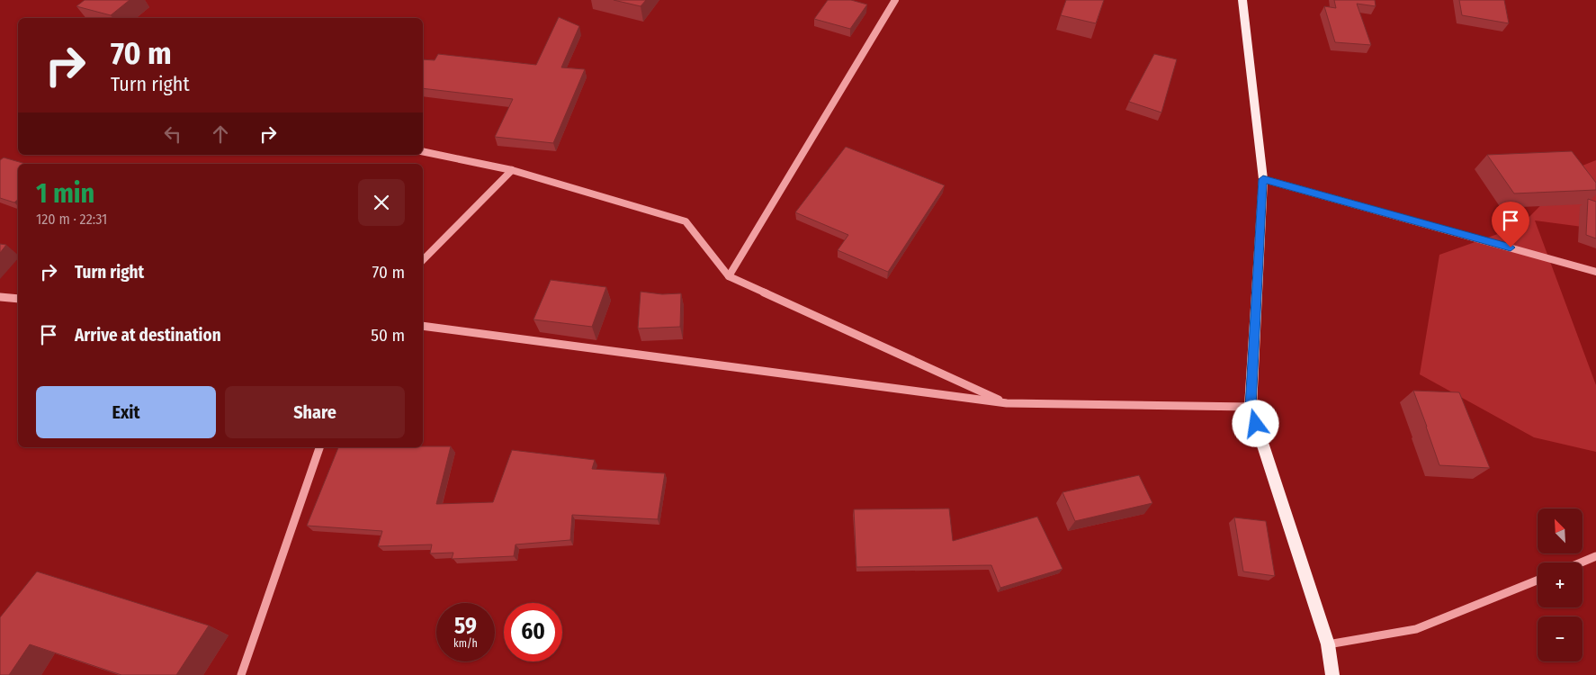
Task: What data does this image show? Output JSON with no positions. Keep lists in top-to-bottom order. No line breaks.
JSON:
{"north":"top left","page":{"turn":["70 m","Turn right"],"heading":["1 min","120 m · 22:31"],"list":[{"name":"Turn right","value":"70 m"},{"name":"Arrive at destination","value":"50 m"}],"buttons":["Exit","Share"],"map_buttons":["+","−"],"speed":"59 km/h","limit":"60"}}
